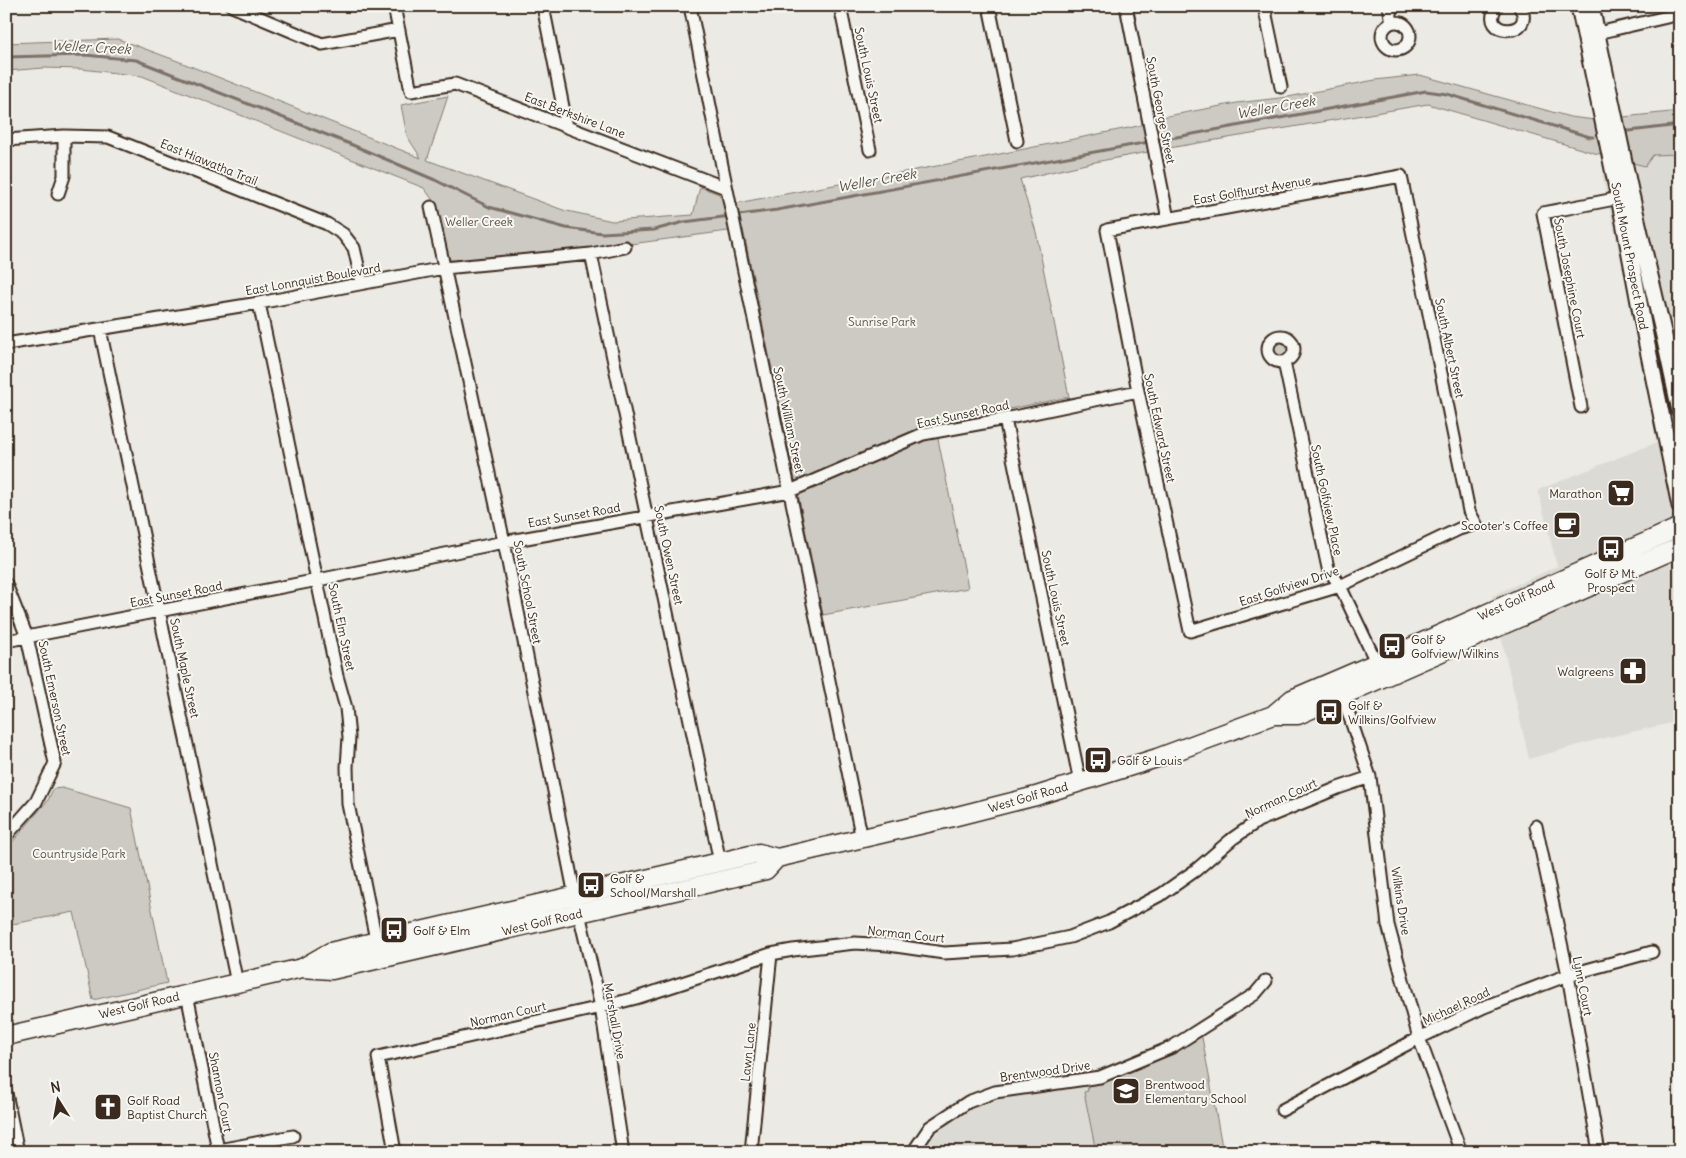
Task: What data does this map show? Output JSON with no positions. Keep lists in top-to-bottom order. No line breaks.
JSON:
{"streets":{"main road":["South Mount Prospect Road","West Golf Road"],"street":["South Louis Street","South George Street","East Berkshire Lane","East Hiawatha Trail","East Golfhurst Avenue","South Josephine Court","East Lonnquist Boulevard","South Albert Street","East Sunset Road","South William Street","South Edward Street","South Golfview Place","South Owen Street","East Golfview Drive","South School Street","South Elm Street","South Maple Street","South Emerson Street","Norman Court","Wilkins Drive","Lynn Court","Michael Road","Marshall Drive","Lawn Lane","Brentwood Drive","Shannon Court"]},"crossings":[["South Louis Street","East Sunset Road"],["South Louis Street","West Golf Road"],["South George Street","East Golfhurst Avenue"],["East Berkshire Lane","South William Street"],["East Hiawatha Trail","East Lonnquist Boulevard"],["East Golfhurst Avenue","South Albert Street"],["East Golfhurst Avenue","South Edward Street"],["South Mount Prospect Road","South Josephine Court"],["East Lonnquist Boulevard","South Owen Street"],["East Lonnquist Boulevard","South School Street"],["East Lonnquist Boulevard","South Elm Street"],["East Lonnquist Boulevard","South Maple Street"],["South Albert Street","East Golfview Drive"],["East Sunset Road","South William Street"],["East Sunset Road","South Edward Street"],["East Sunset Road","South Owen Street"],["East Sunset Road","South School Street"],["East Sunset Road","South Elm Street"],["East Sunset Road","South Maple Street"],["East Sunset Road","South Emerson Street"],["South William Street","West Golf Road"],["South Edward Street","East Golfview Drive"],["South Golfview Place","East Golfview Drive"],["South Golfview Place","West Golf Road"],["South Owen Street","West Golf Road"],["South School Street","West Golf Road"],["South School Street","Marshall Drive"],["West Golf Road","South Elm Street"],["West Golf Road","South Maple Street"],["West Golf Road","Wilkins Drive"],["West Golf Road","Marshall Drive"],["West Golf Road","Shannon Court"],["Norman Court","Wilkins Drive"],["Norman Court","Marshall Drive"],["Norman Court","Lawn Lane"],["Wilkins Drive","Michael Road"],["Lynn Court","Michael Road"]],"water":["Weller Creek"],"parks":["Weller Creek","Sunrise Park","Countryside Park"],"places":{"supermarket":["Marathon"],"cafe":["Scooter's Coffee"],"bus stop":["Golf & Mt. Prospect","Golf & Golfview/Wilkins","Golf & Wilkins/Golfview","Golf & Louis","Golf & School/Marshall","Golf & Elm"],"pharmacy":["Walgreens"],"school or university":["Brentwood Elementary School"],"church":["Golf Road Baptist Church"]},"north":"top"}
